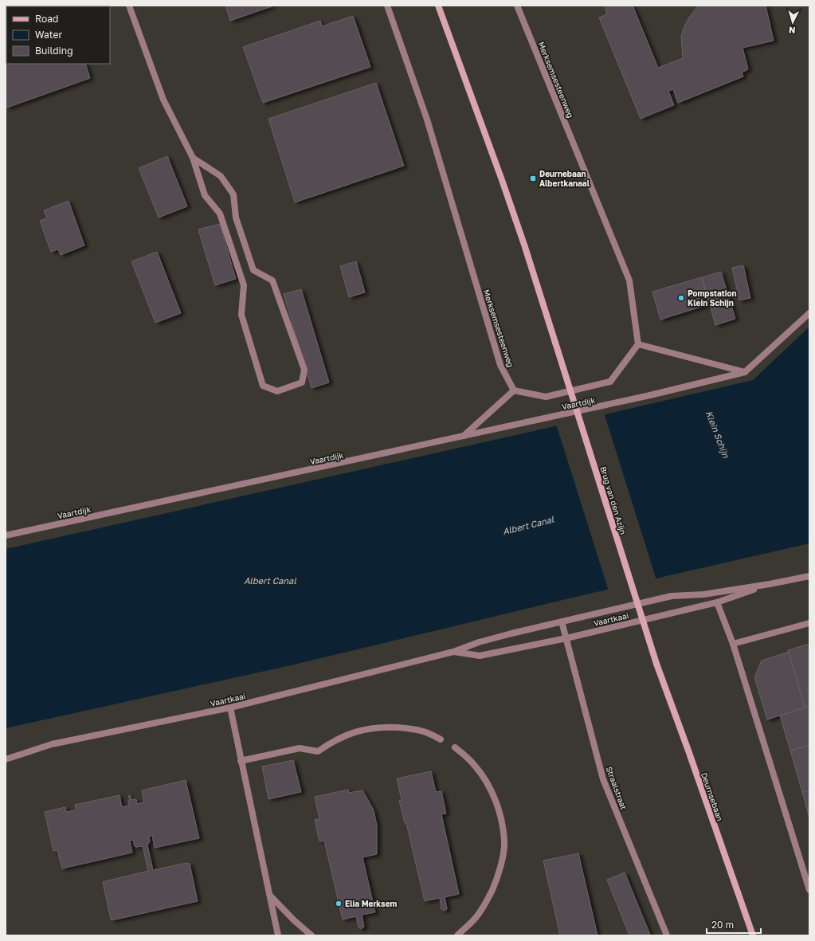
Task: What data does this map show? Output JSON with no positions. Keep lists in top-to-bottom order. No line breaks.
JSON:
{"streets":{"main road":["Brug van den Azijn","Deurnsebaan"],"street":["Merksemsesteenweg","Vaartdijk","Vaartkaai","Straalstraat"]},"crossings":[["Brug van den Azijn","Deurnsebaan"],["Vaartkaai","Straalstraat"]],"water":["Klein Schijn","Albert Canal"],"places":{"transit":["Deurnebaan Albertkanaal"],"other":["Pompstation Klein Schijn","Elia Merksem"]},"legend":["Road","Water","Building"],"scale_bar":"20 m","north":"bottom"}
